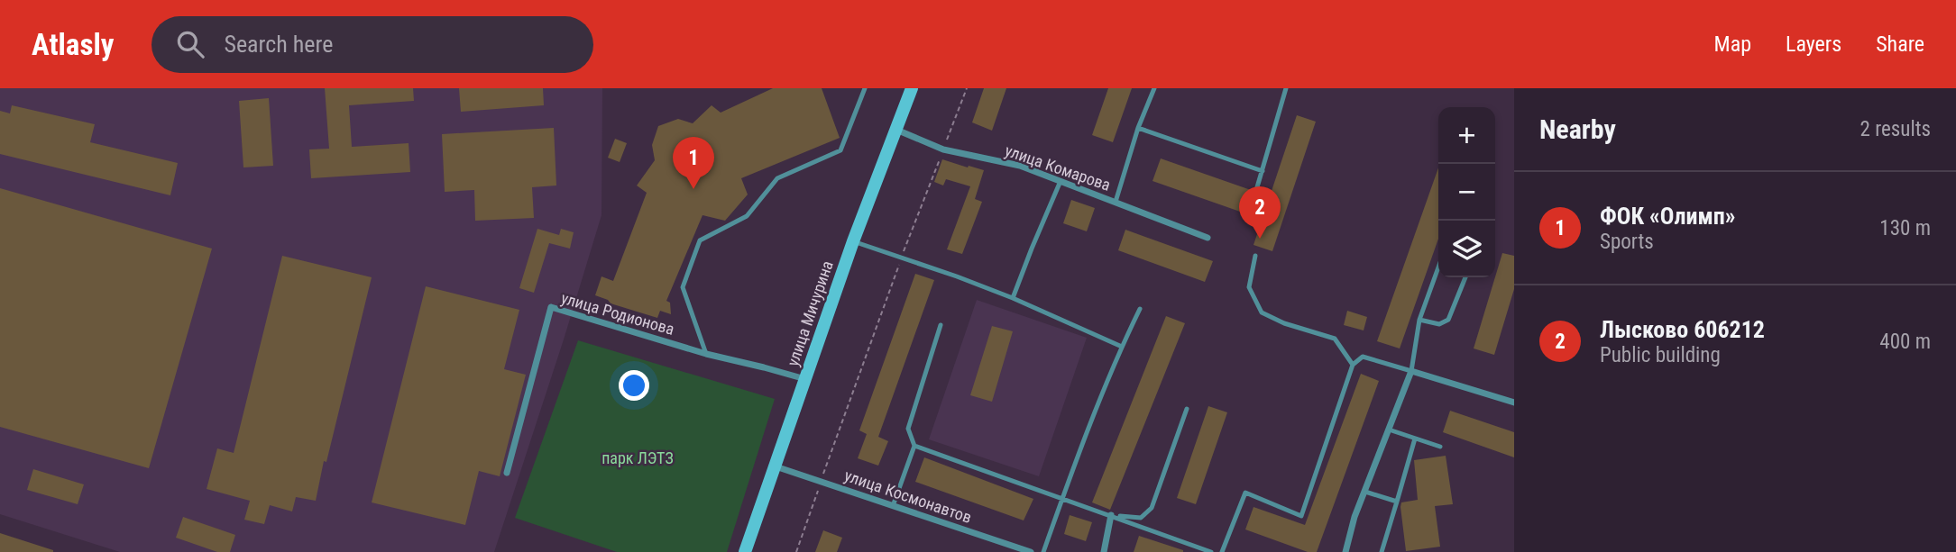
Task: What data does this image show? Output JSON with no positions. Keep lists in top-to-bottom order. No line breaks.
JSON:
{"streets":{"main road":["улица Мичурина"],"street":["улица Комарова","улица Родионова","улица Космонавтов"]},"crossings":[["улица Комарова","улица Мичурина"],["улица Родионова","улица Мичурина"],["улица Мичурина","улица Космонавтов"]],"parks":["парк ЛЭТЗ"],"page":{"header":"Atlasly","search":"Search here","nav":["Map","Layers","Share"],"heading":["Nearby","2 results"],"map_buttons":["+","−"],"pins":["1","2"],"list":[{"mark":"1","name":"ФОК «Олимп»","note":"Sports","value":"130 m"},{"mark":"2","name":"Лысково 606212","note":"Public building","value":"400 m"}]}}
